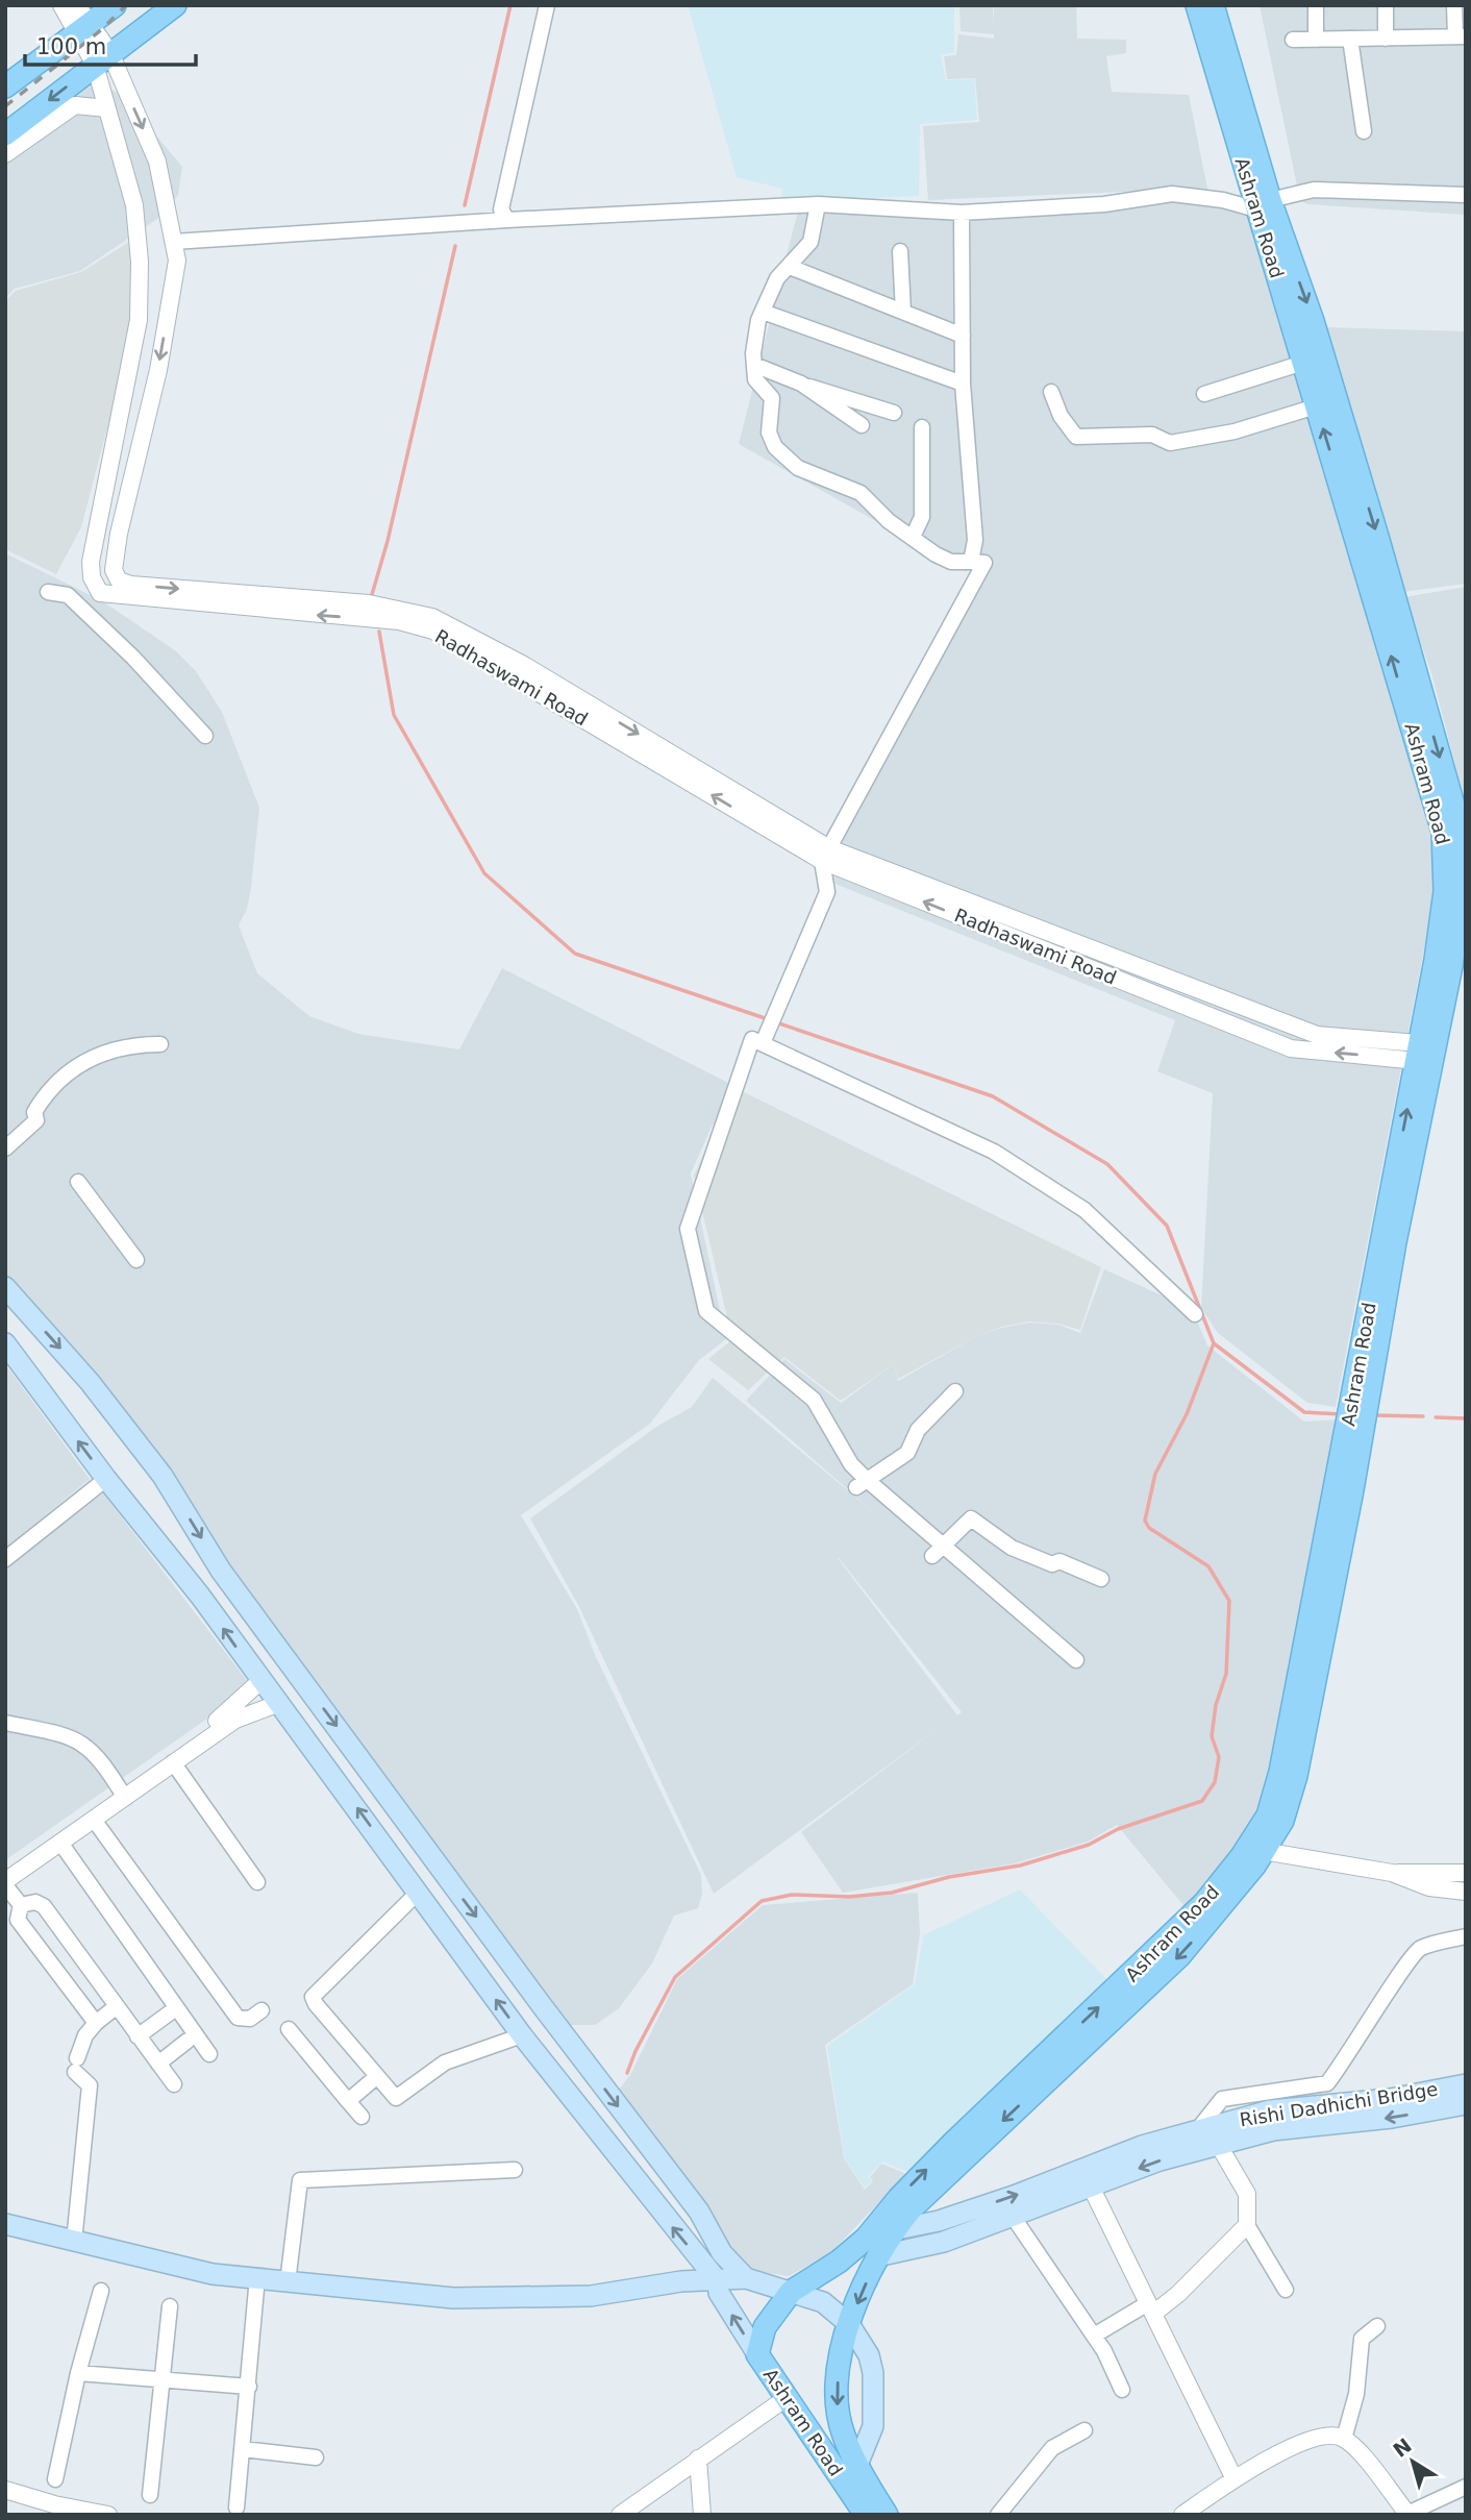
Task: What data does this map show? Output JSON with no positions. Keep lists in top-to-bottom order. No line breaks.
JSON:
{"streets":{"main road":["Ashram Road","Rishi Dadhichi Bridge"],"street":["Radhaswami Road"]},"crossings":[["Ashram Road","Radhaswami Road"]],"scale_bar":"100 m","north":"top left"}
